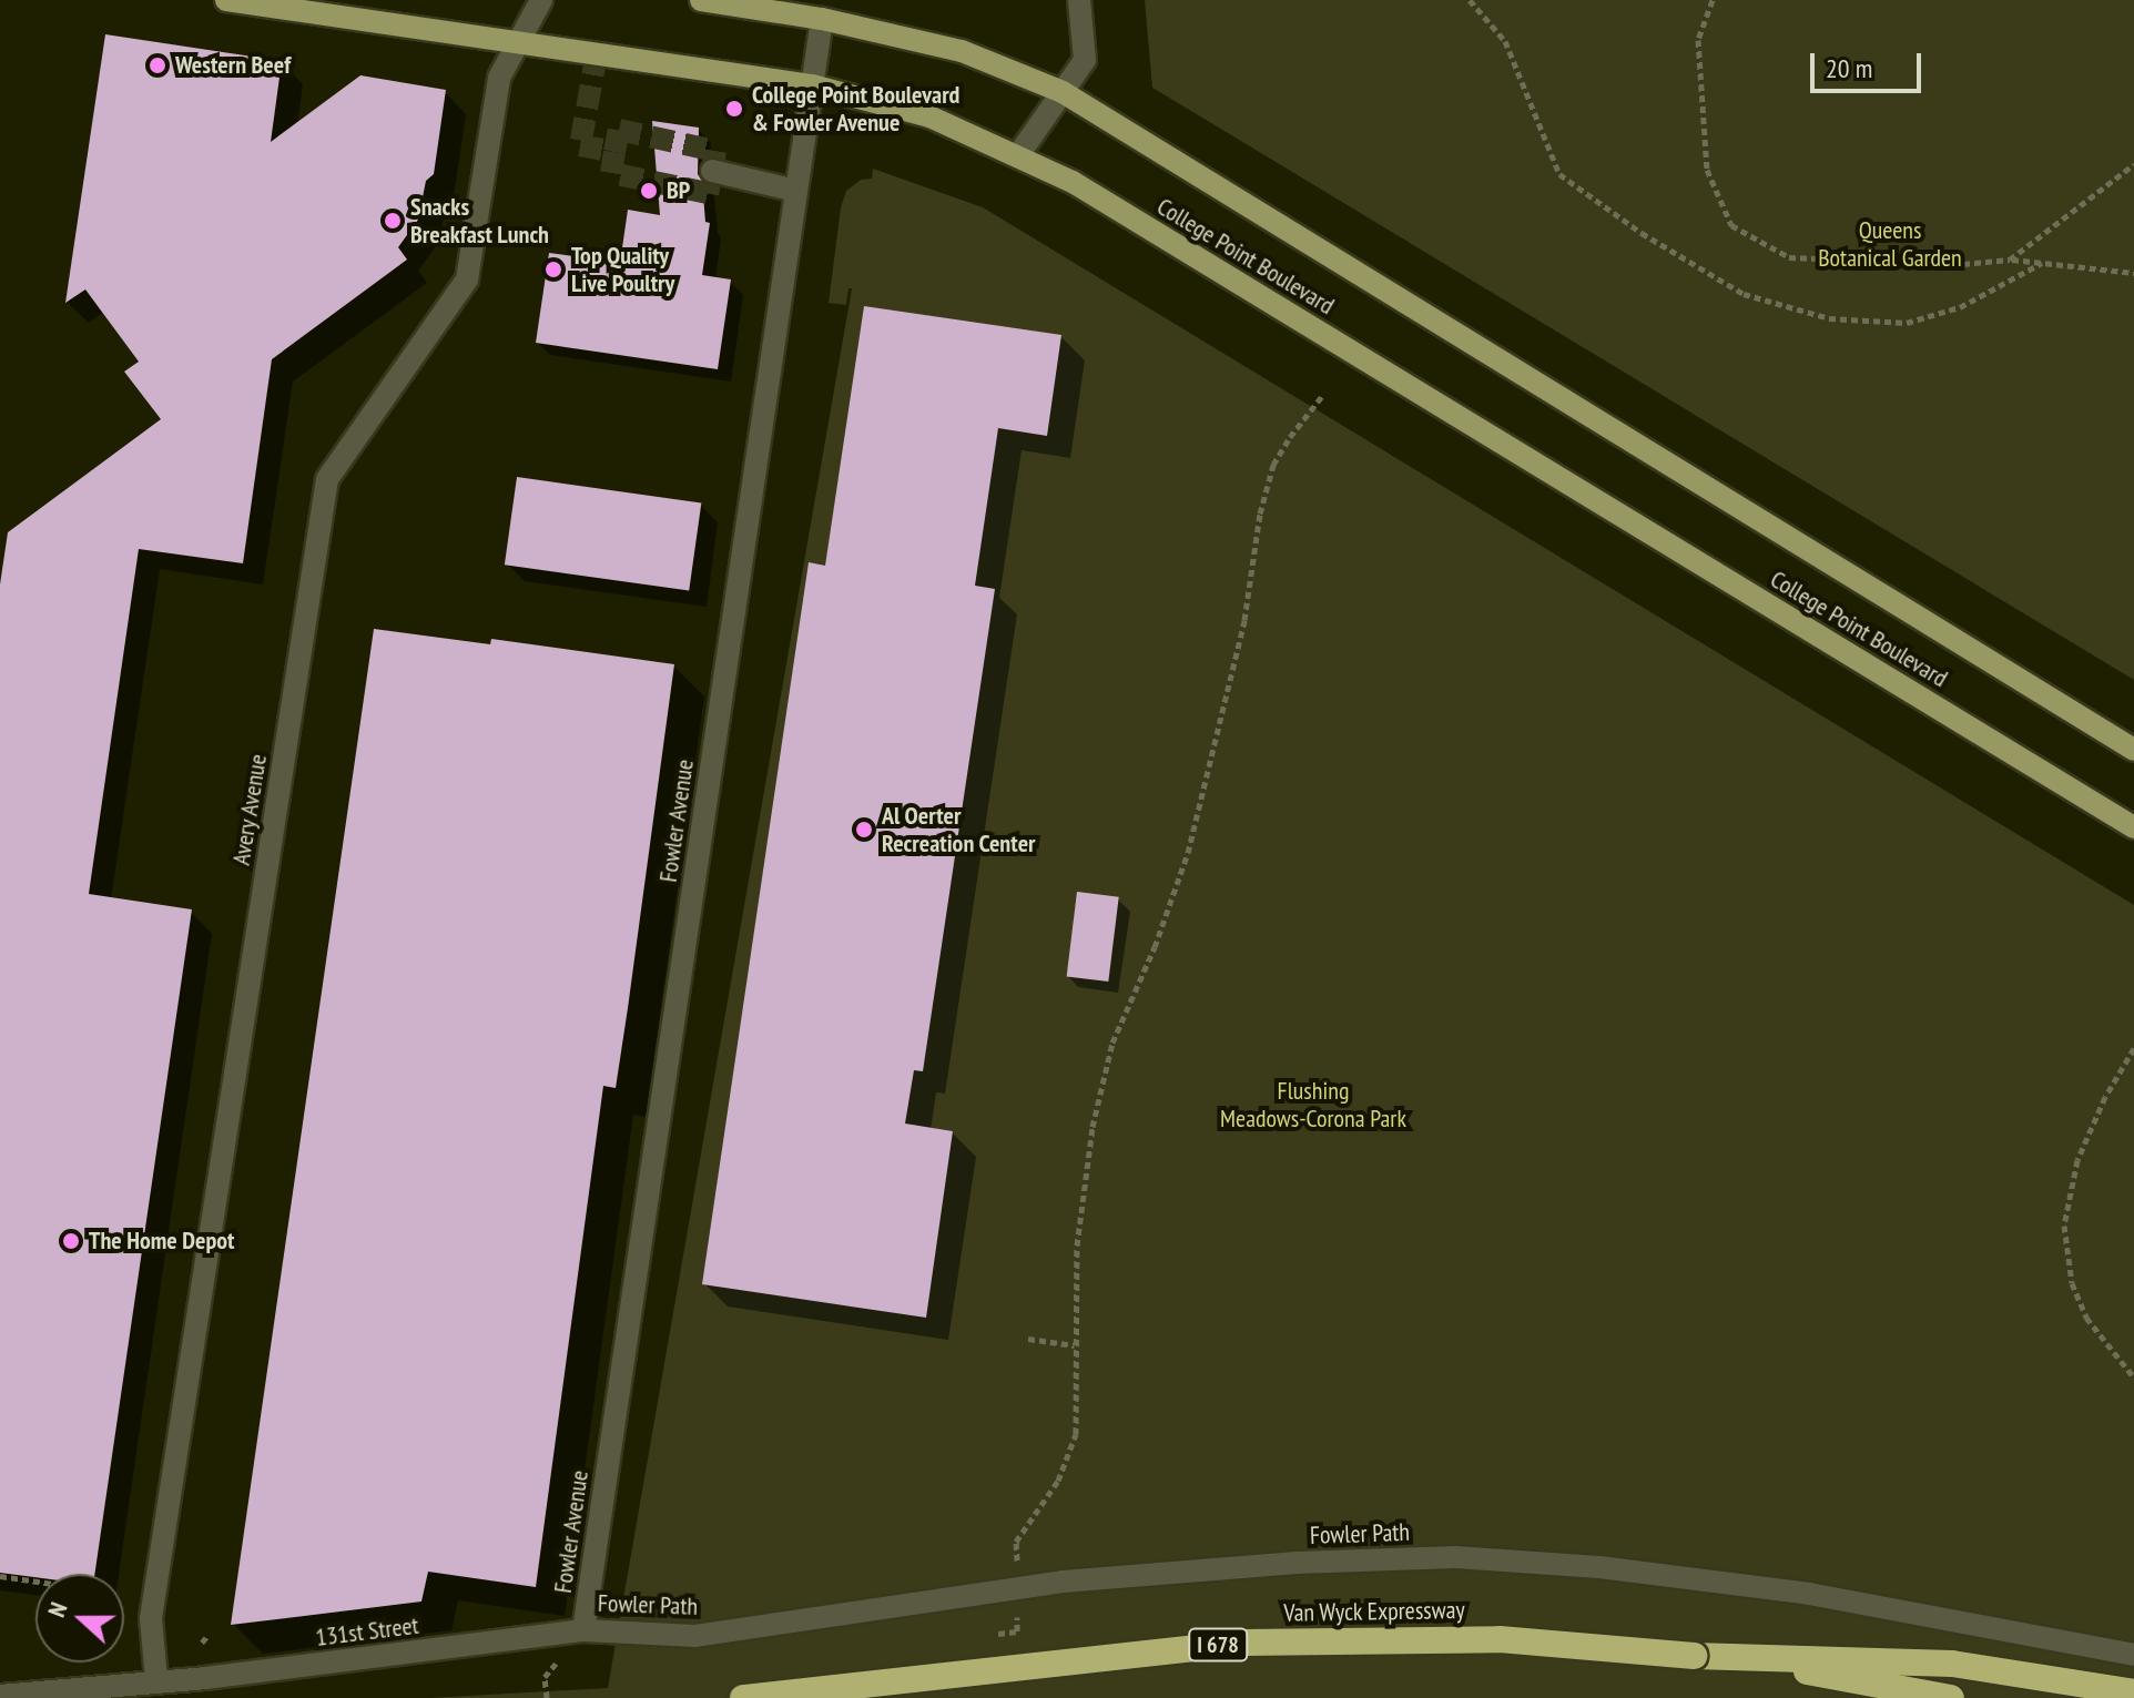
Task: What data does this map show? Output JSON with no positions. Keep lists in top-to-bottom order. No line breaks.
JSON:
{"streets":{"highway":["Van Wyck Expressway","I 678"],"main road":["College Point Boulevard"],"street":["Avery Avenue","Fowler Avenue","Fowler Path","131st Street"]},"crossings":[["College Point Boulevard","Avery Avenue"],["College Point Boulevard","Fowler Avenue"],["Avery Avenue","131st Street"],["Fowler Avenue","Fowler Path"],["Fowler Avenue","131st Street"],["Fowler Path","131st Street"]],"parks":["Queens Botanical Garden","Flushing Meadows-Corona Park"],"places":["Western Beef","College Point Boulevard & Fowler Avenue","BP","Snacks Breakfast Lunch","Top Quality Live Poultry","Al Oerter Recreation Center","The Home Depot"],"scale_bar":"20 m","north":"left"}
